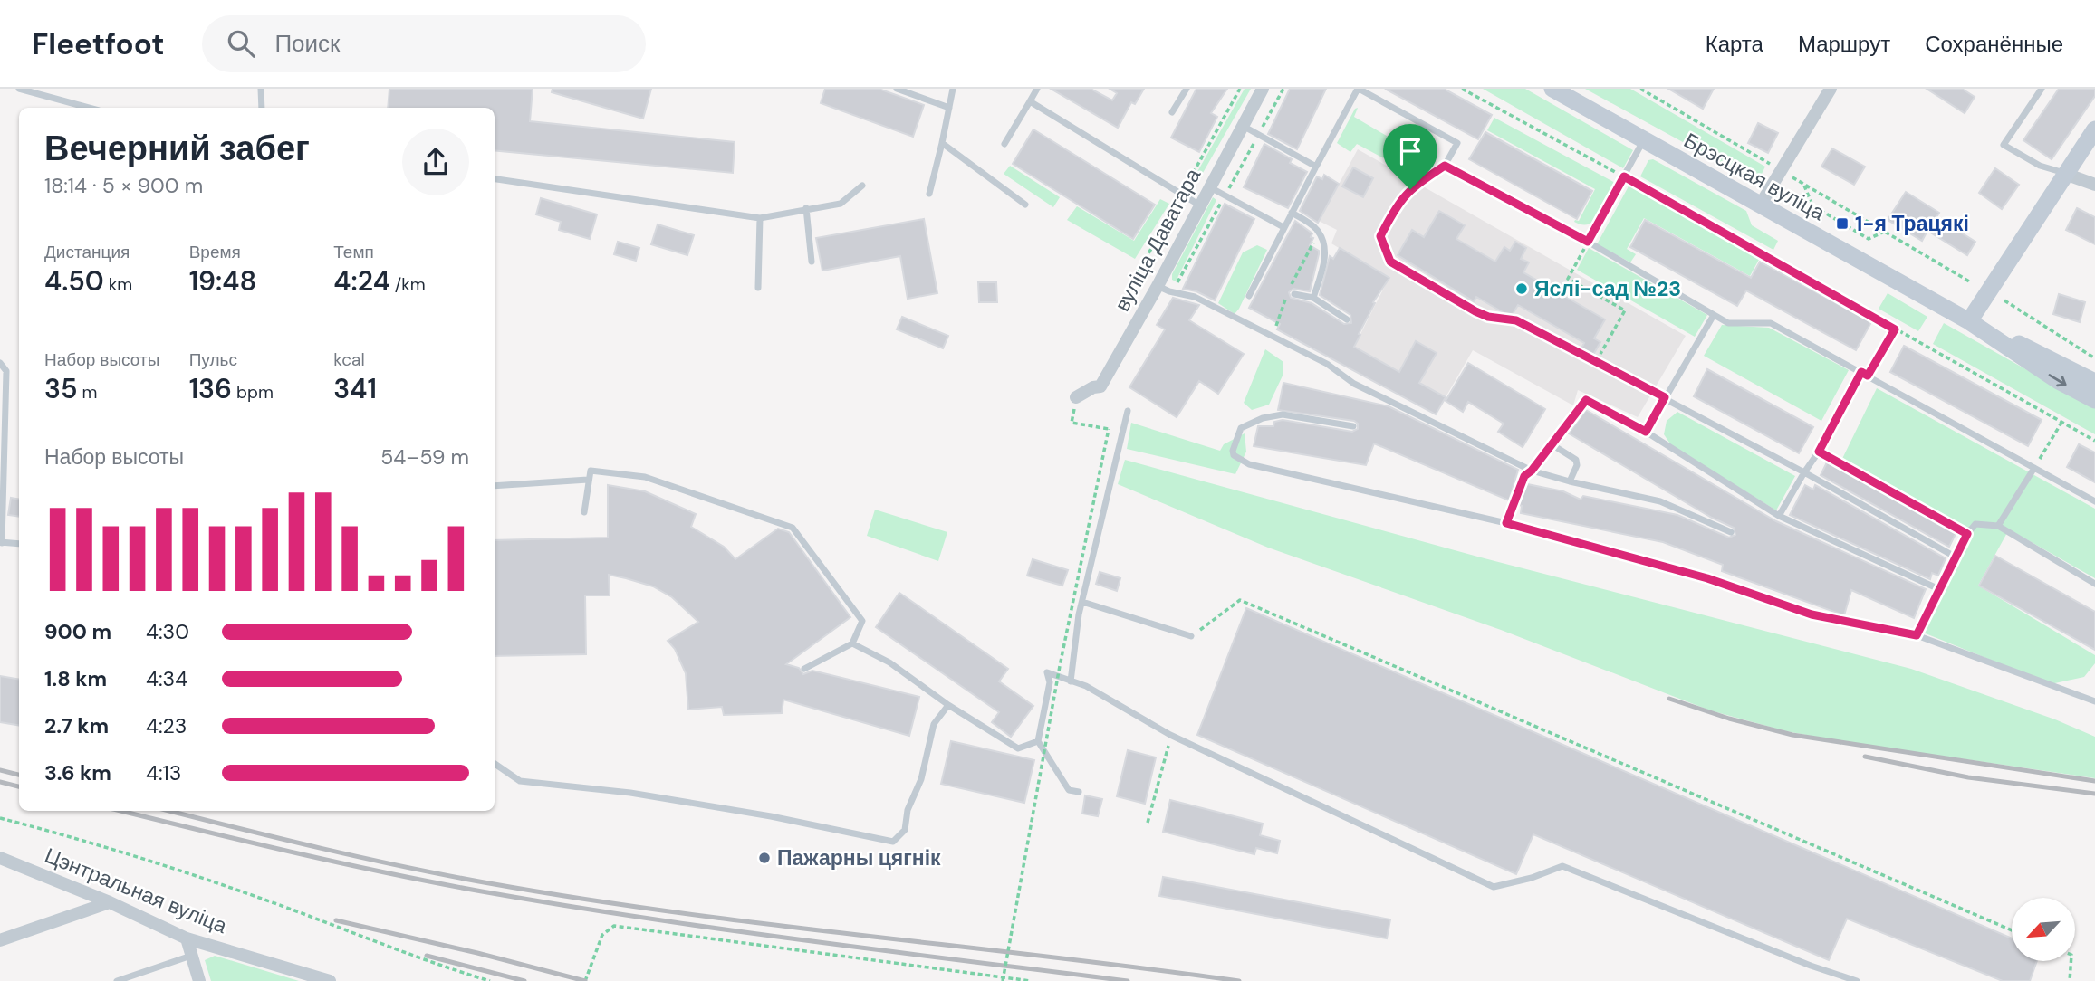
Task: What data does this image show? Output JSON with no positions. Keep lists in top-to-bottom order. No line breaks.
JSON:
{"streets":{"main road":["Брэсцкая вуліца"],"street":["вуліца Даватара","Цэнтральная вуліца"]},"places":{"transit":["1-я Трацякі"],"other":["Яслі-сад №23","Пажарны цягнік"]},"north":"bottom left","page":{"header":"Fleetfoot","search":"Поиск","nav":["Карта","Маршрут","Сохранённые"],"heading":["Вечерний забег","18:14 · 5 × 900 m"],"stats":[["Дистанция","4.50 km"],["Время","19:48"],["Темп","4:24 /km"],["Набор высоты","35 m"],["Пульс","136 bpm"],["kcal","341"]],"chart":["Набор высоты","54–59 m"],"list":[{"name":"900 m","note":"4:30"},{"name":"1.8 km","note":"4:34"},{"name":"2.7 km","note":"4:23"},{"name":"3.6 km","note":"4:13"}]}}
